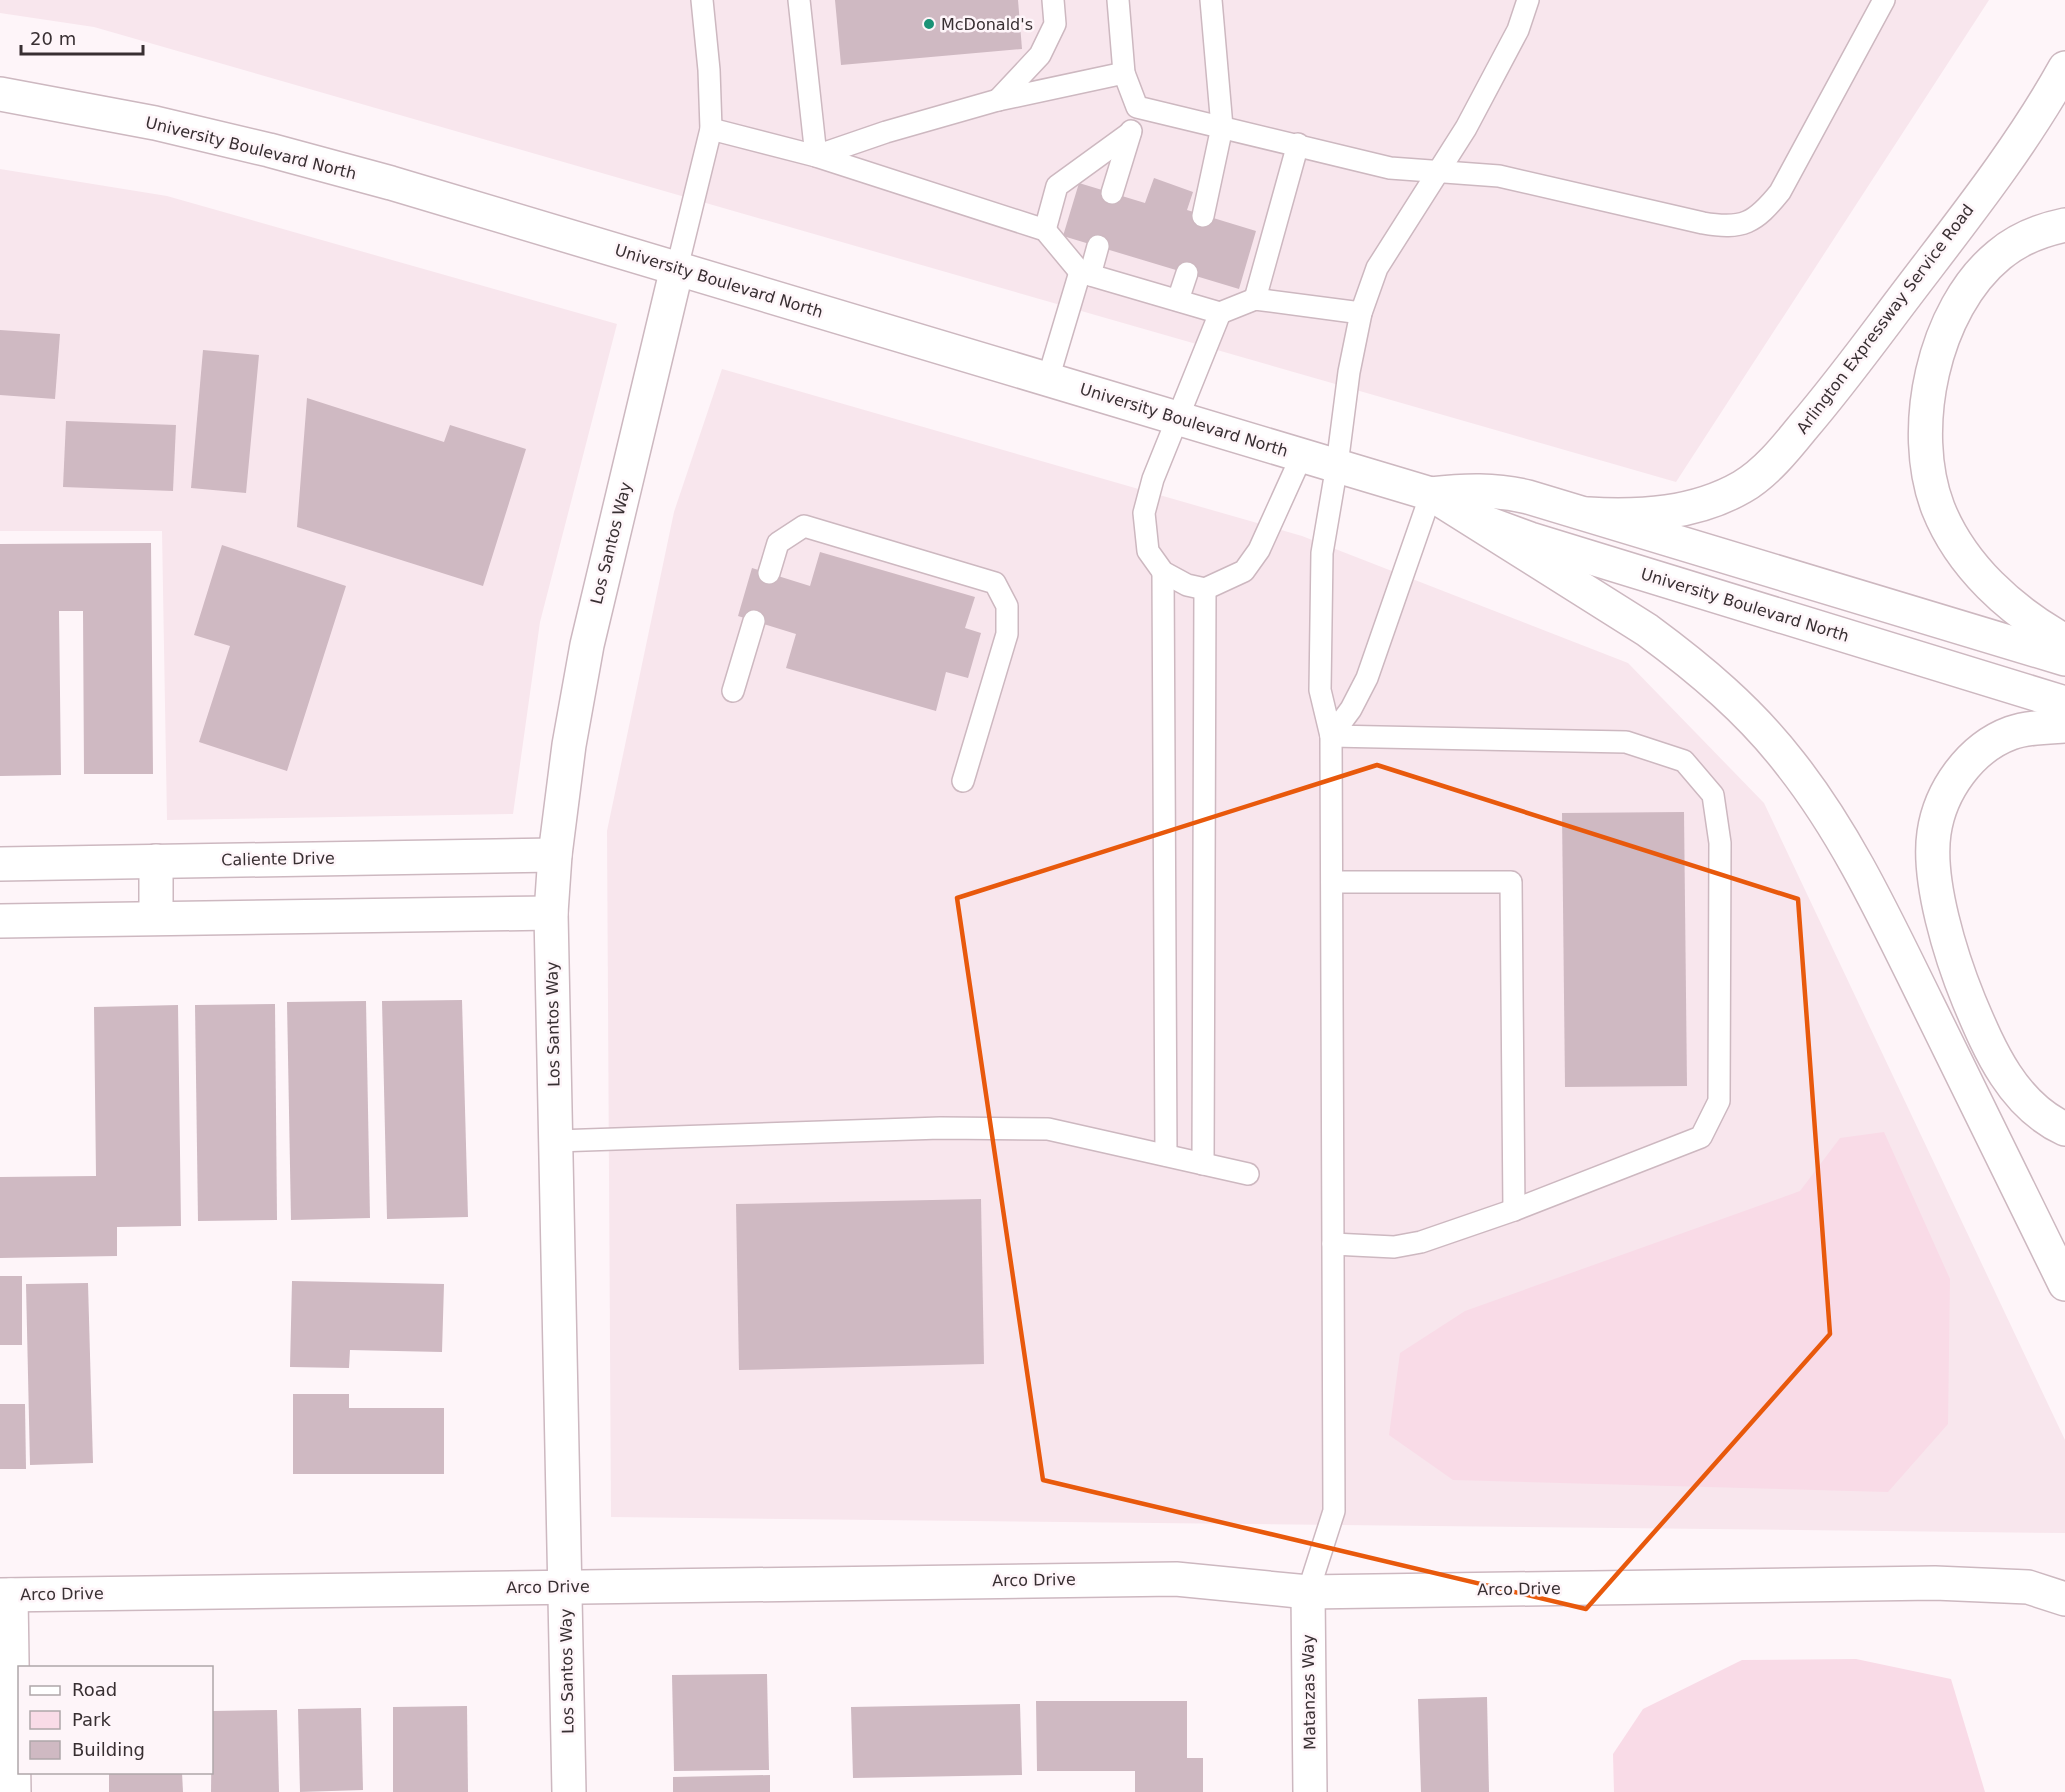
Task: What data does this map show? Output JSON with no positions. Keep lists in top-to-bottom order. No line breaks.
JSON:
{"streets":{"main road":["University Boulevard North","Arlington Expressway Service Road","Los Santos Way","Caliente Drive","Arco Drive","Matanzas Way"]},"crossings":[["University Boulevard North","Arlington Expressway Service Road"],["University Boulevard North","Los Santos Way"],["Los Santos Way","Caliente Drive"],["Los Santos Way","Arco Drive"],["Arco Drive","Matanzas Way"]],"places":["McDonald's"],"legend":["Road","Park","Building"],"scale_bar":"20 m"}
